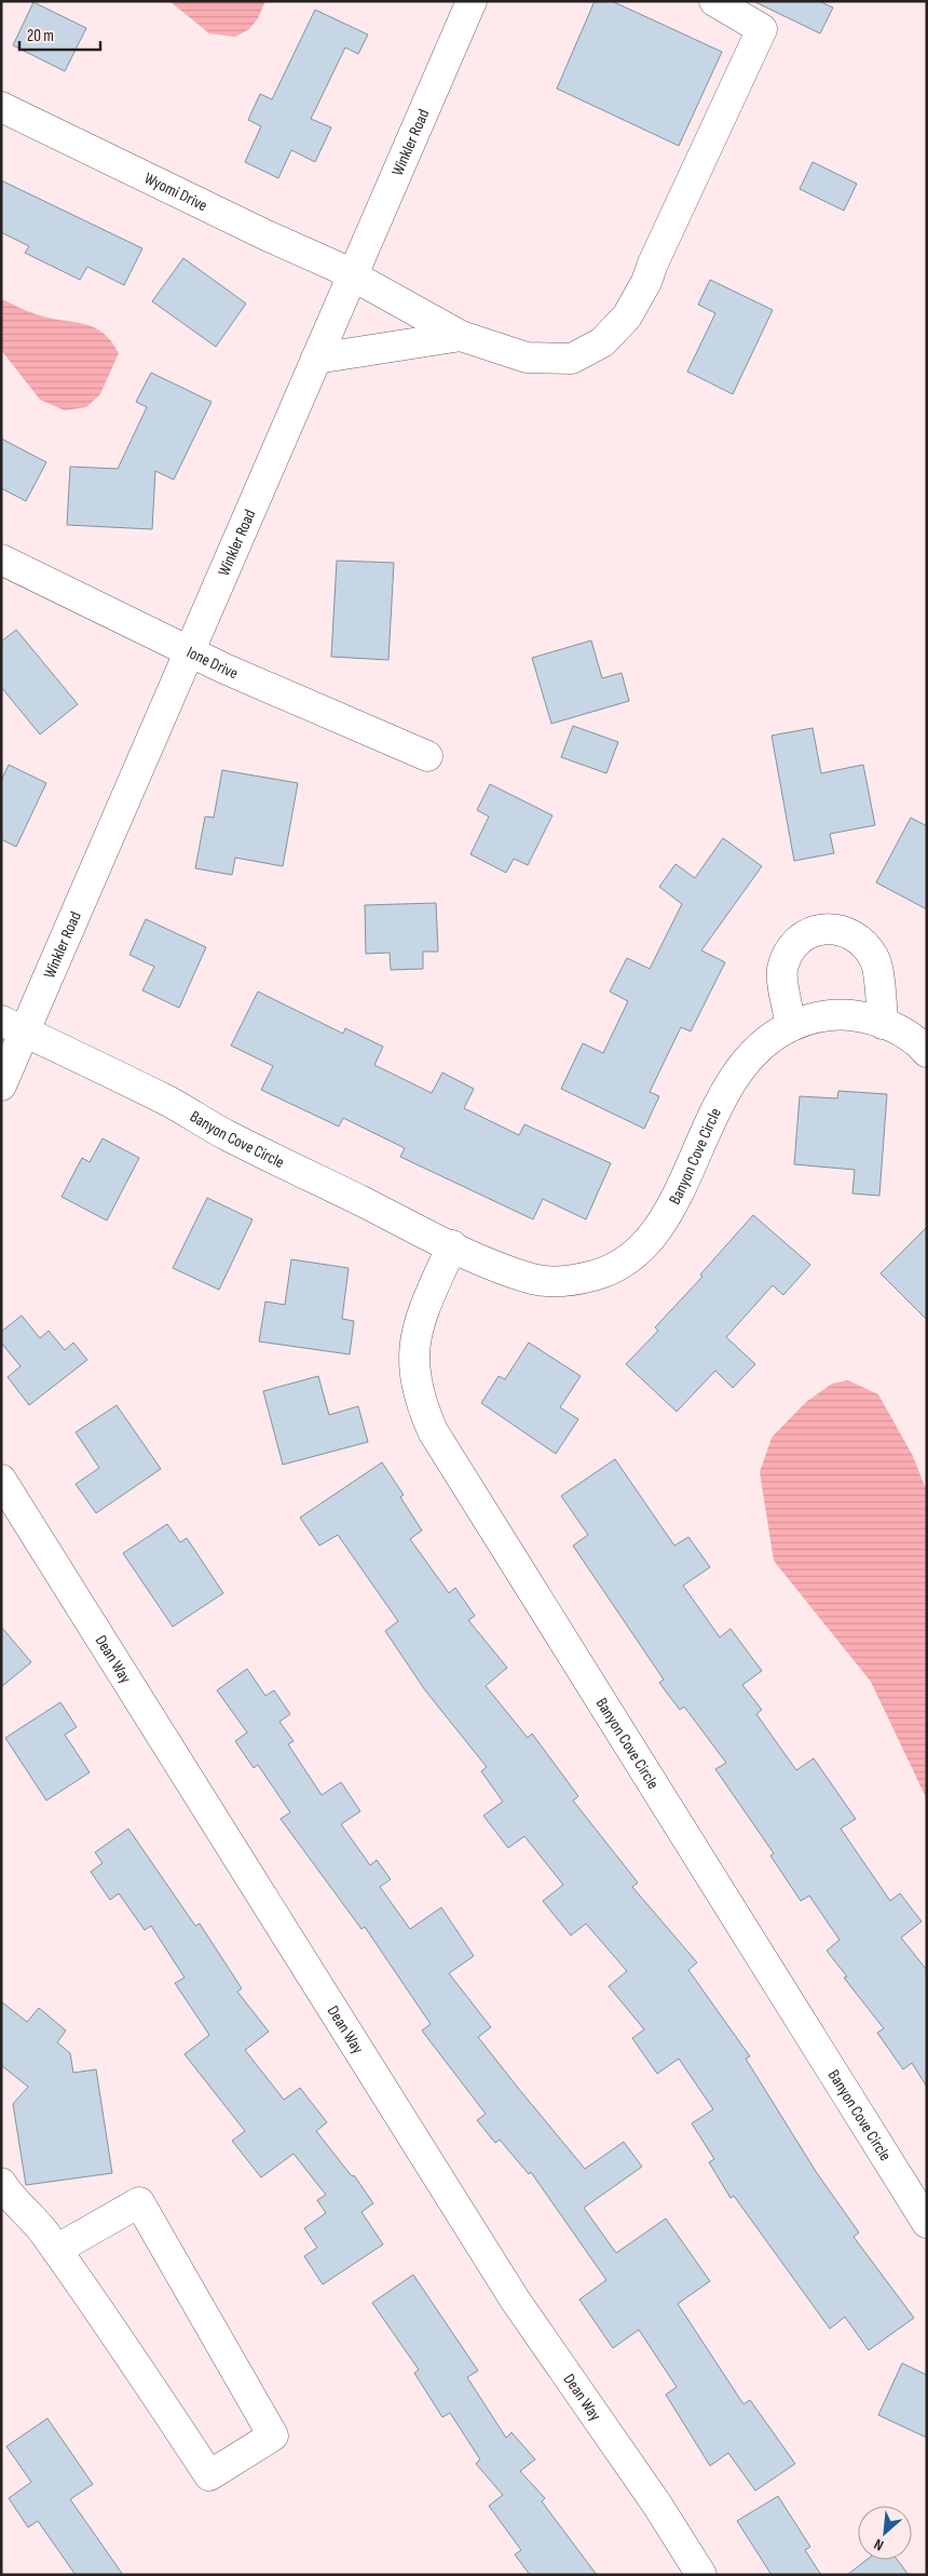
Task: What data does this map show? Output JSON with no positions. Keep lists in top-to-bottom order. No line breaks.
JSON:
{"streets":{"street":["Winkler Road","Wyomi Drive","Ione Drive","Banyon Cove Circle","Dean Way"]},"crossings":[["Winkler Road","Wyomi Drive"],["Winkler Road","Ione Drive"],["Winkler Road","Banyon Cove Circle"]],"scale_bar":"20 m","north":"bottom left"}
